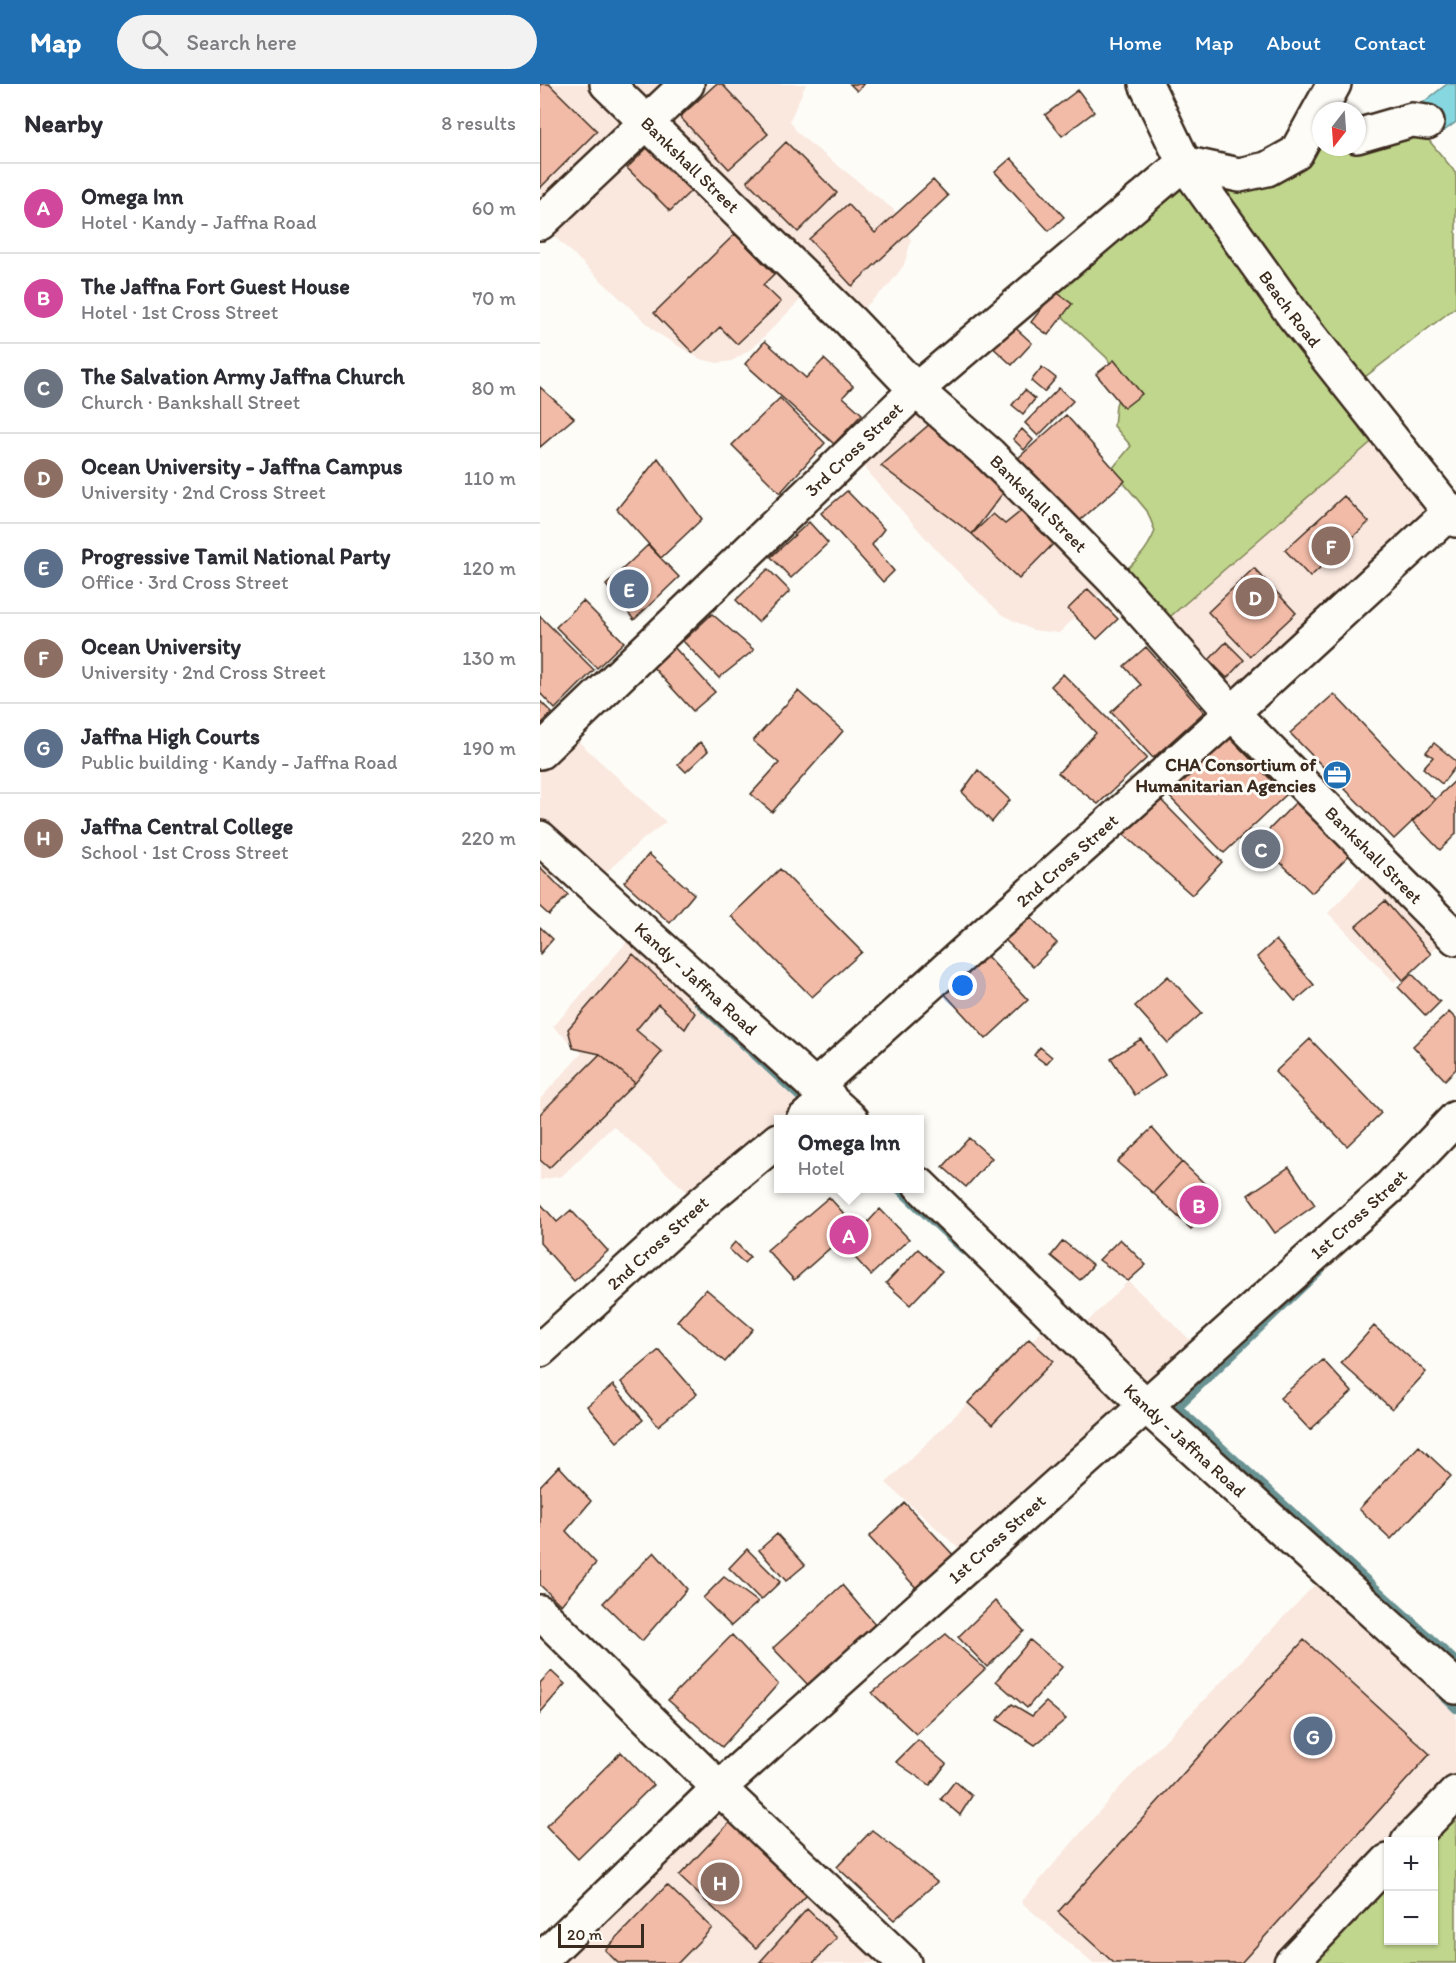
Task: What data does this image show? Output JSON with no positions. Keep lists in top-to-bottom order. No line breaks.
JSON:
{"streets":{"main road":["Bankshall Street","Beach Road","3rd Cross Street","2nd Cross Street","Kandy - Jaffna Road","1st Cross Street"]},"crossings":[["Bankshall Street","3rd Cross Street"],["Bankshall Street","2nd Cross Street"],["Beach Road","3rd Cross Street"],["Beach Road","2nd Cross Street"],["2nd Cross Street","Kandy - Jaffna Road"],["Kandy - Jaffna Road","1st Cross Street"]],"places":{"office":["CHA Consortium of Humanitarian Agencies"]},"scale_bar":"20 m","north":"bottom","page":{"header":"Map","search":"Search here","nav":["Home","Map","About","Contact"],"heading":["Nearby","8 results"],"list":[{"mark":"A","name":"Omega Inn","note":"Hotel · Kandy - Jaffna Road","value":"60 m"},{"mark":"B","name":"The Jaffna Fort Guest House","note":"Hotel · 1st Cross Street","value":"70 m"},{"mark":"C","name":"The Salvation Army Jaffna Church","note":"Church · Bankshall Street","value":"80 m"},{"mark":"D","name":"Ocean University - Jaffna Campus","note":"University · 2nd Cross Street","value":"110 m"},{"mark":"E","name":"Progressive Tamil National Party","note":"Office · 3rd Cross Street","value":"120 m"},{"mark":"F","name":"Ocean University","note":"University · 2nd Cross Street","value":"130 m"},{"mark":"G","name":"Jaffna High Courts","note":"Public building · Kandy - Jaffna Road","value":"190 m"},{"mark":"H","name":"Jaffna Central College","note":"School · 1st Cross Street","value":"220 m"}],"pins":["F","E","D","C","B","A","G","H"],"popup":["Omega Inn","Hotel"],"map_buttons":["+","−"],"scale":"20 m"}}
